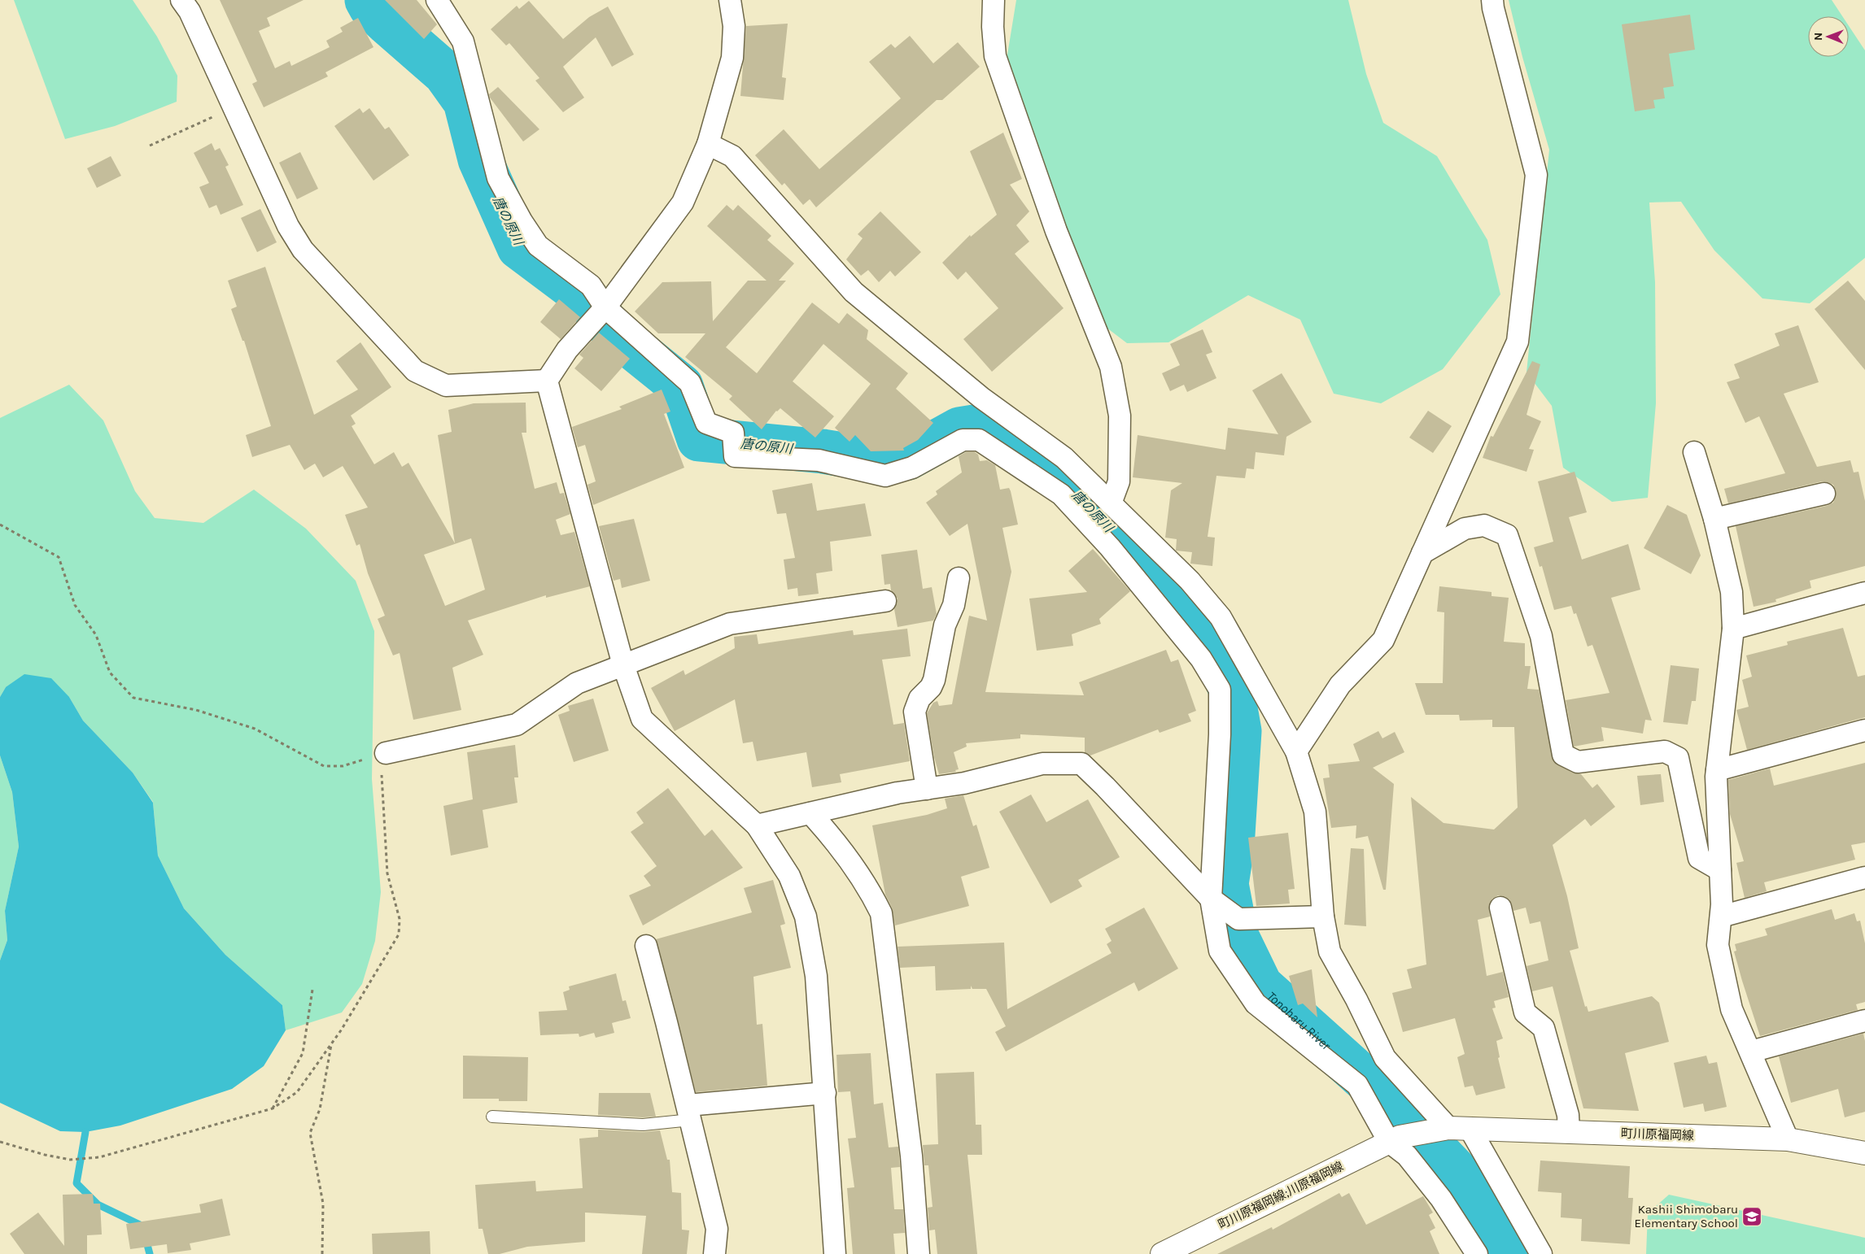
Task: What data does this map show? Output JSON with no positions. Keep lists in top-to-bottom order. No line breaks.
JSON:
{"streets":{"main road":["町川原福岡線","町川原福岡線;川原福岡線"]},"crossings":[["町川原福岡線","町川原福岡線;川原福岡線"]],"water":["唐の原川","Tonoharu River"],"places":{"school or university":["Kashii Shimobaru Elementary School"]},"north":"left"}
